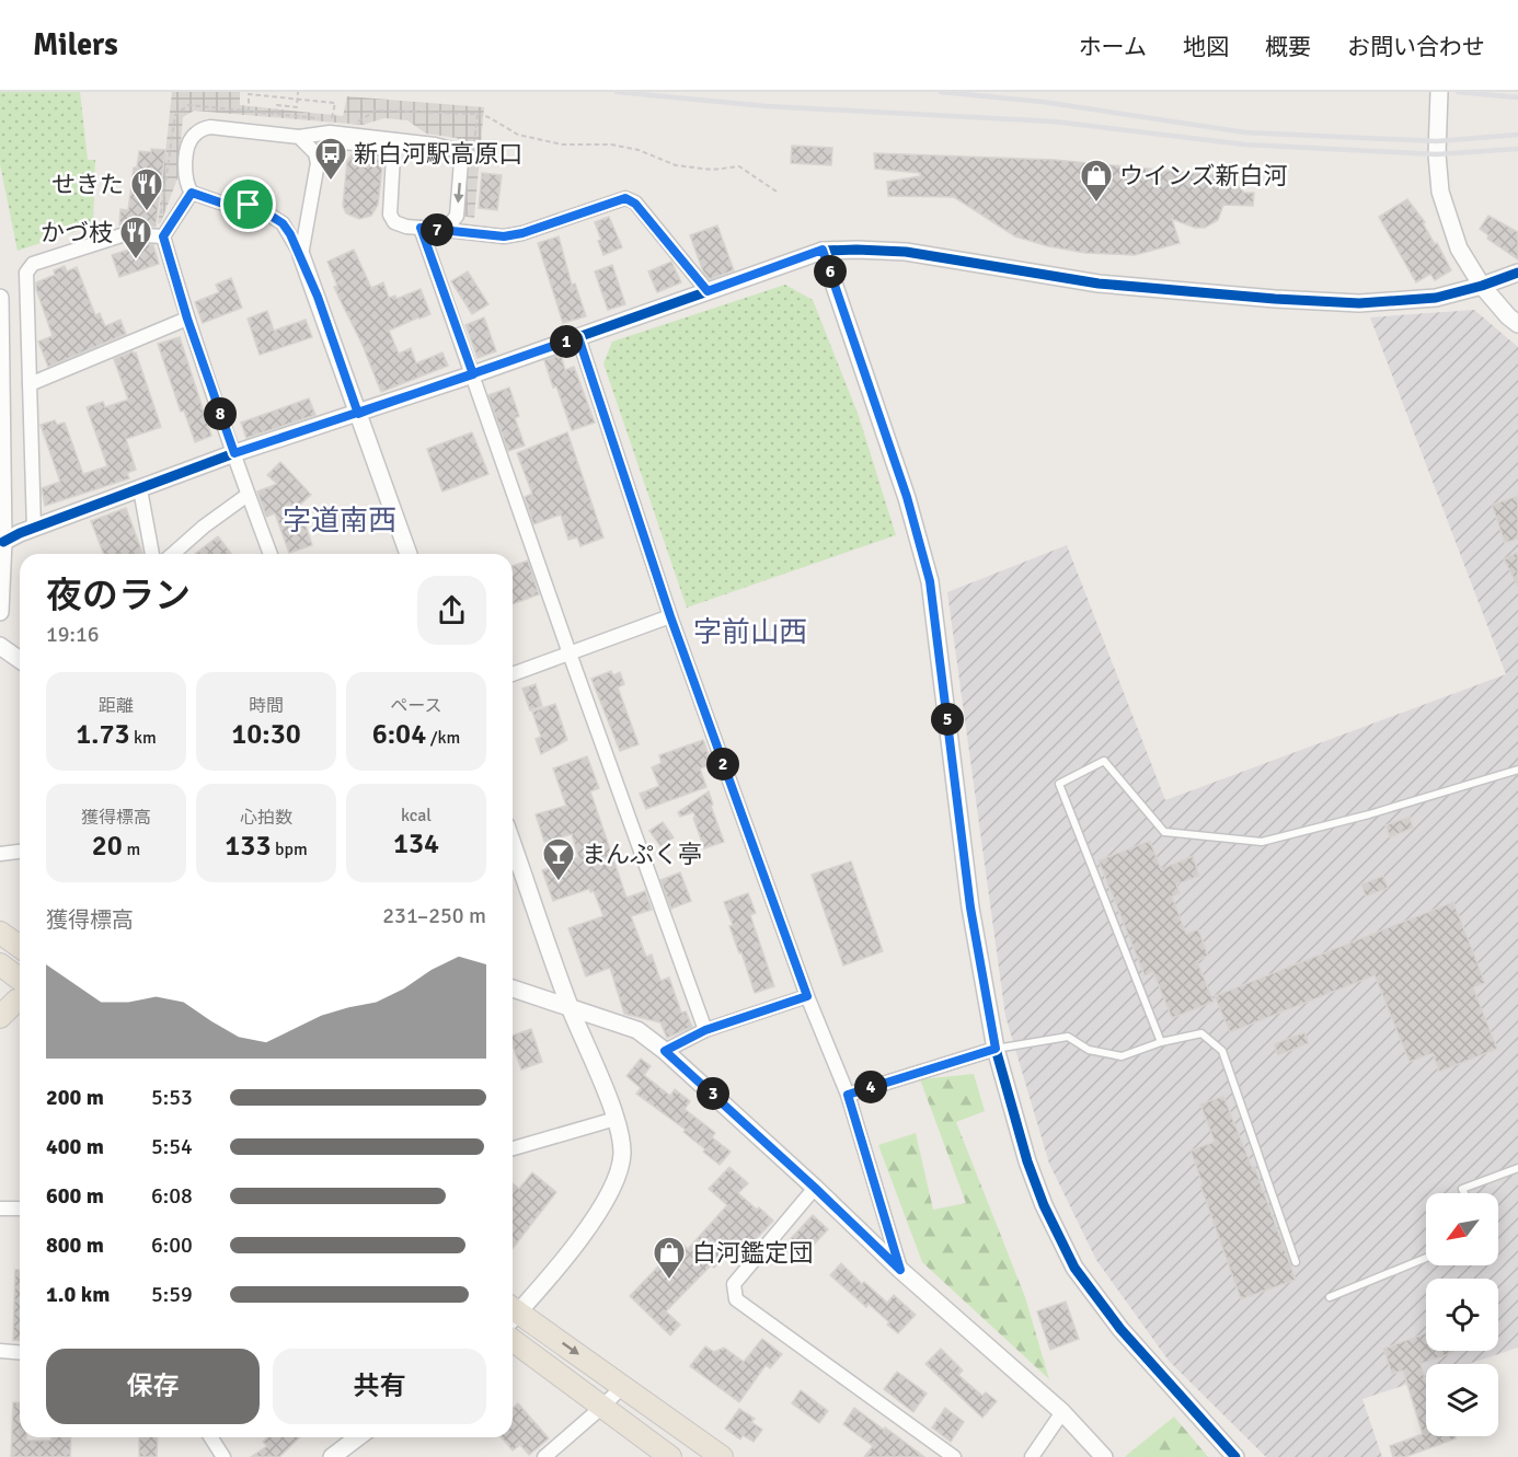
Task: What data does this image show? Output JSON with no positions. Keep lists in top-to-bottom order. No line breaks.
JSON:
{"districts":["字道南西","字前山西"],"places":{"bus stop":["新白河駅高原口"],"shop":["ウインズ新白河","白河鑑定団"],"restaurant":["せきた","かづ枝"],"bar":["まんぷく亭"]},"north":"bottom left","page":{"header":"Milers","nav":["ホーム","地図","概要","お問い合わせ"],"pins":["7","6","1","8","5","2","4","3"],"heading":["夜のラン","19:16"],"stats":[["距離","1.73 km"],["時間","10:30"],["ペース","6:04 /km"],["獲得標高","20 m"],["心拍数","133 bpm"],["kcal","134"]],"chart":["獲得標高","231–250 m"],"list":[{"name":"200 m","note":"5:53"},{"name":"400 m","note":"5:54"},{"name":"600 m","note":"6:08"},{"name":"800 m","note":"6:00"},{"name":"1.0 km","note":"5:59"}],"buttons":["保存","共有"]}}
